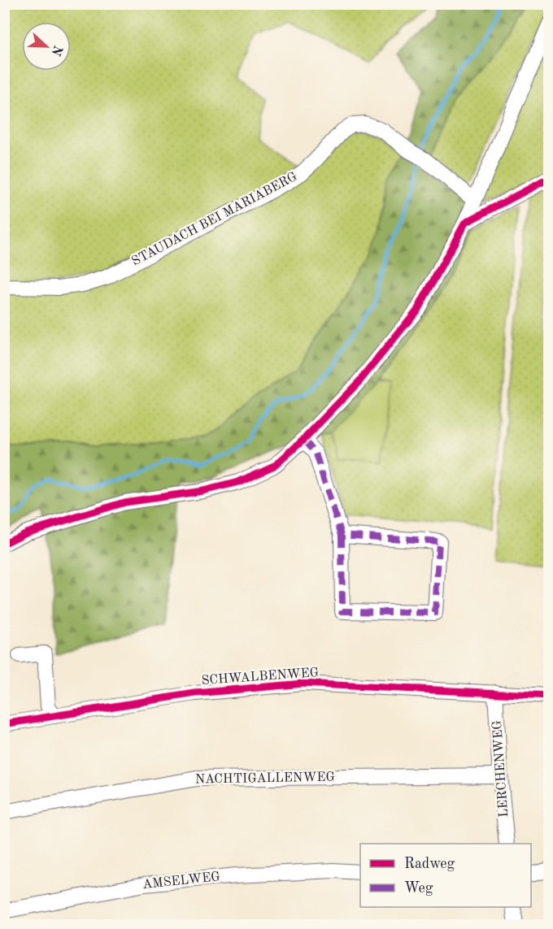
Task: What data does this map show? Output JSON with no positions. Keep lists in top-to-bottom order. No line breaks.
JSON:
{"streets":{"street":["STAUDACH BEI MARIABERG","SCHWALBENWEG","LERCHENWEG","NACHTIGALLENWEG","AMSELWEG"]},"crossings":[["SCHWALBENWEG","LERCHENWEG"],["LERCHENWEG","NACHTIGALLENWEG"]],"legend":["Radweg","Weg"],"north":"right"}
